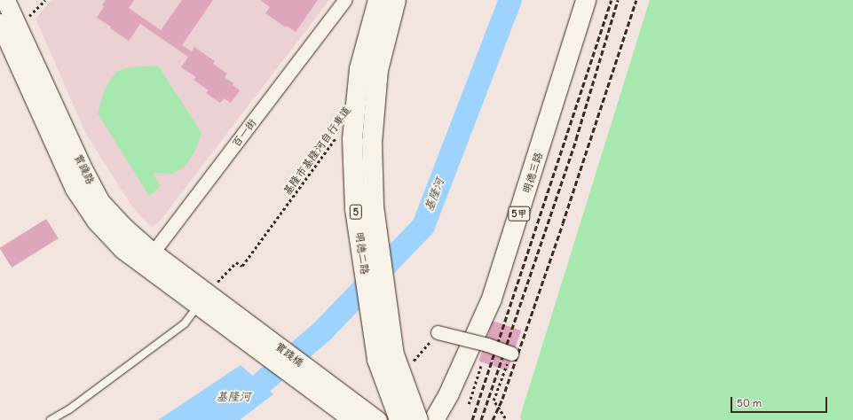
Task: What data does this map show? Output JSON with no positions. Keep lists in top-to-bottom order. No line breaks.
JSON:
{"streets":{"main road":["明德三路","5","5甲","明德二路"],"street":["百一街","實踐路","實踐橋"],"path":["基隆市基隆河自行車道"]},"crossings":[["百一街","實踐路"],["基隆市基隆河自行車道","實踐路"],["基隆市基隆河自行車道","實踐橋"],["實踐路","實踐橋"]],"water":["基隆河"],"scale_bar":"50 m"}
